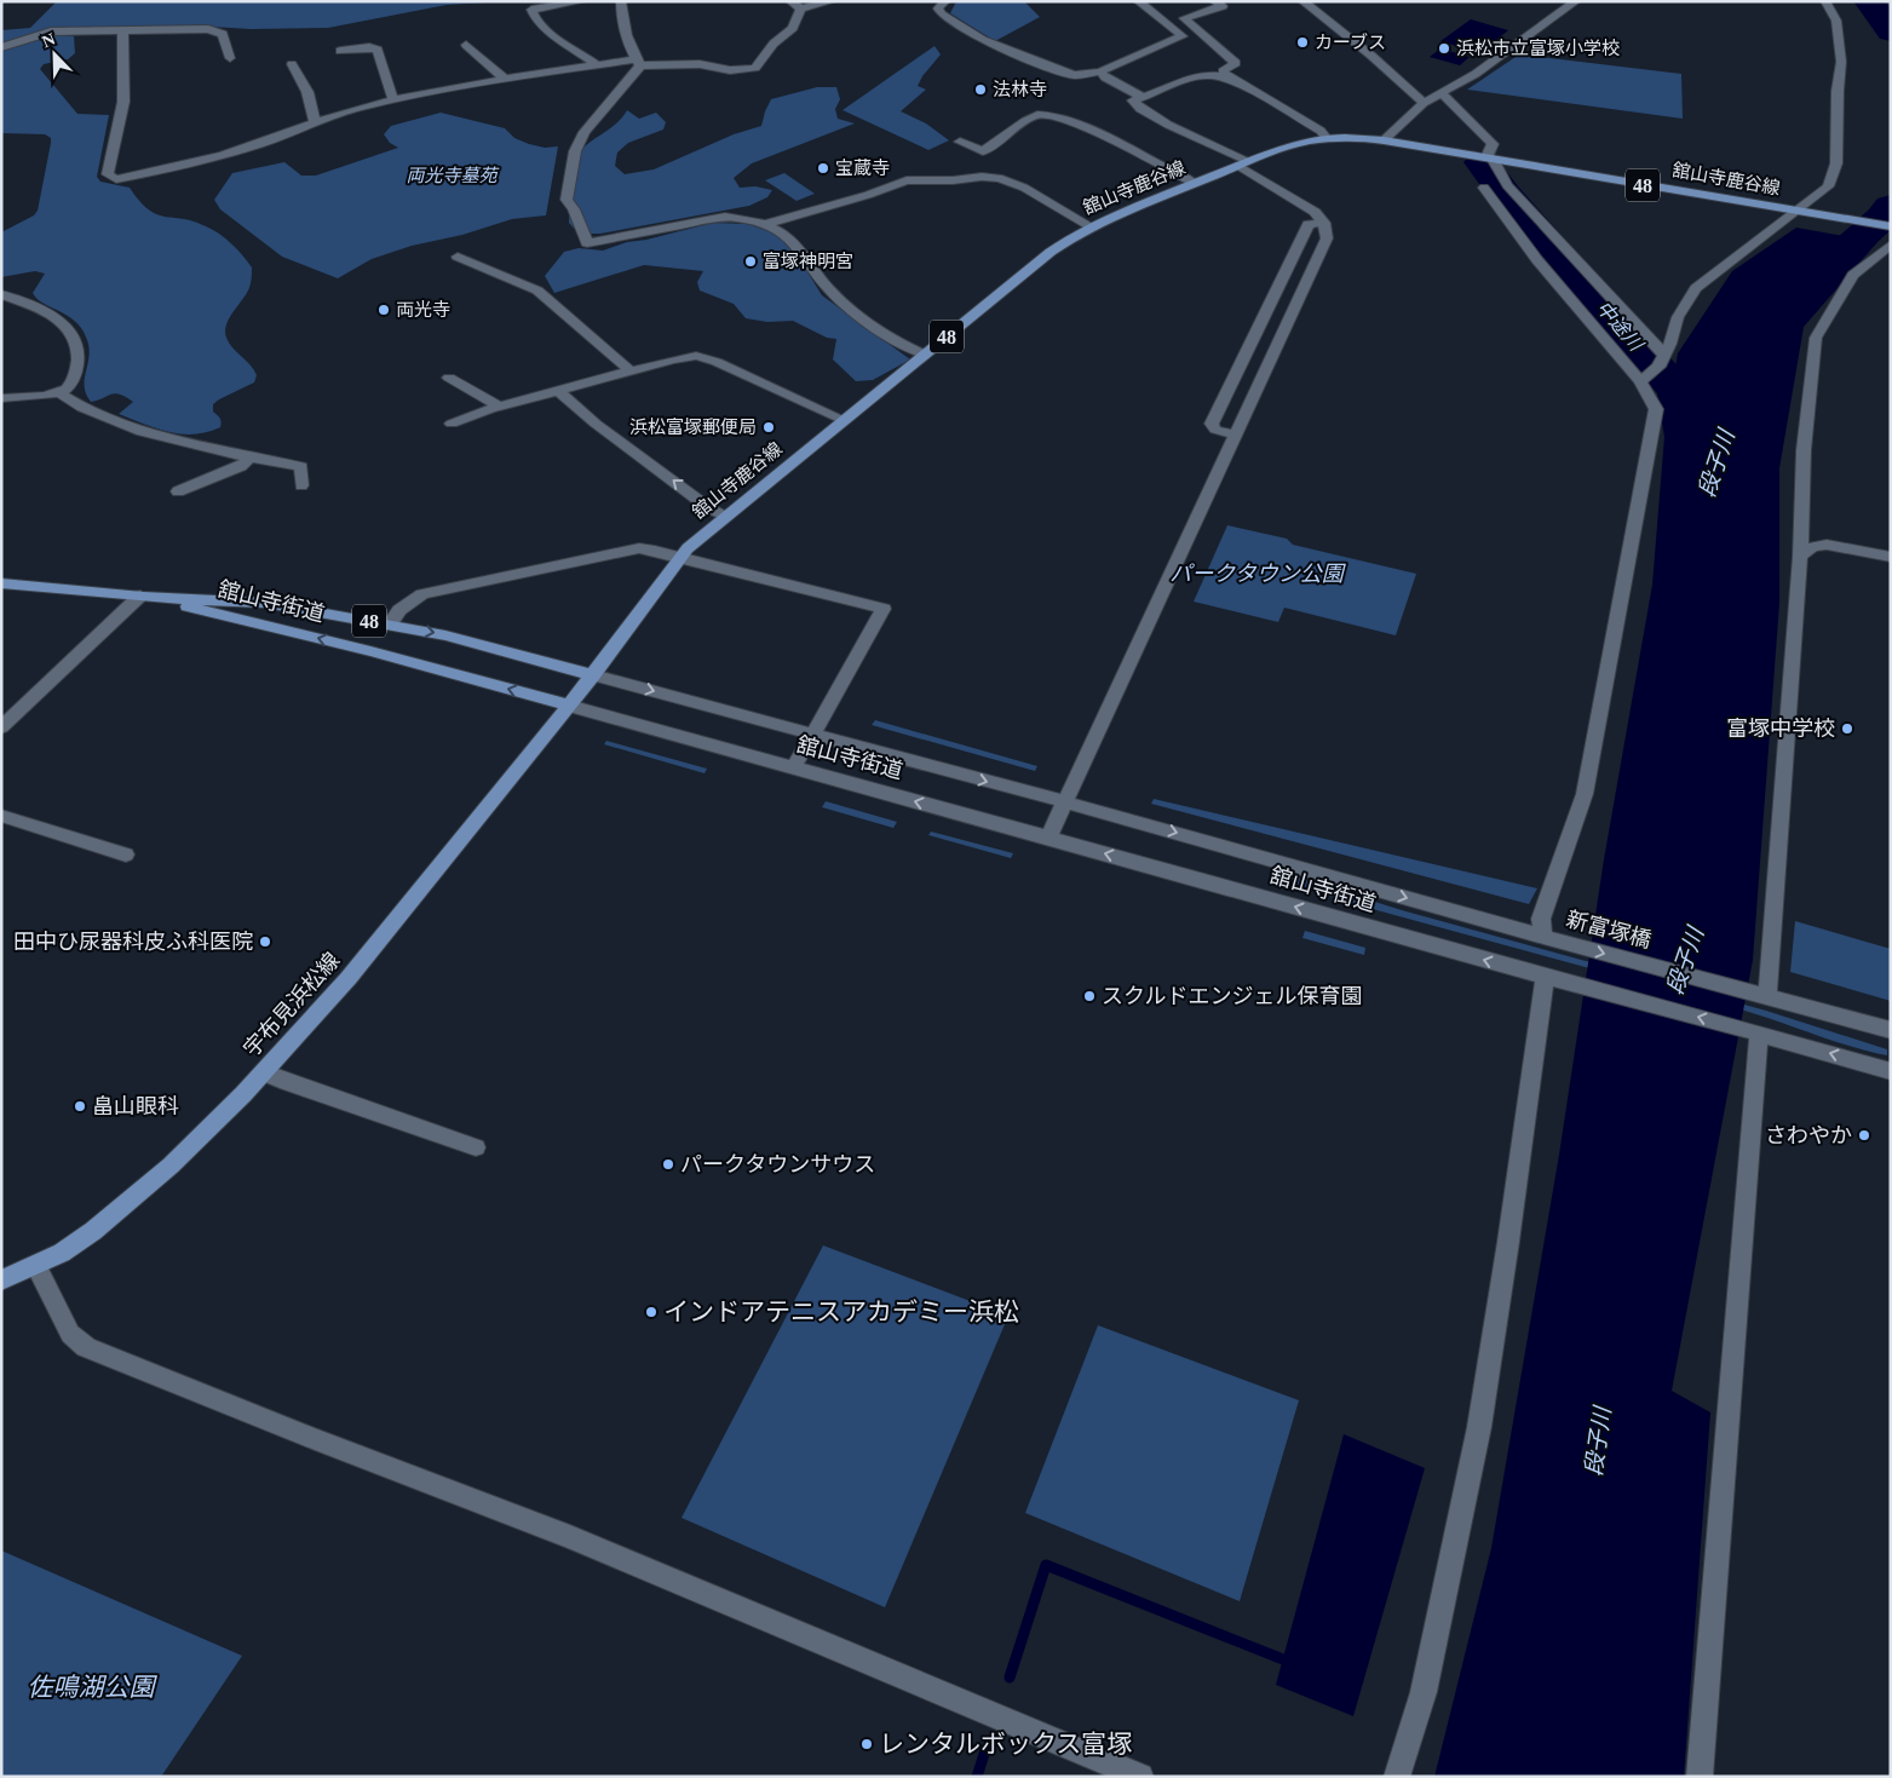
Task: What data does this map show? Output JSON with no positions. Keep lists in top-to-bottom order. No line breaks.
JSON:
{"streets":{"main road":["舘山寺鹿谷線","48","舘山寺街道","宇布見浜松線"],"street":["新富塚橋"]},"crossings":[["舘山寺鹿谷線","舘山寺街道"],["舘山寺鹿谷線","宇布見浜松線"],["舘山寺街道","新富塚橋"],["舘山寺街道","宇布見浜松線"]],"water":["中途川","段子川"],"parks":["両光寺墓苑","パークタウン公園","佐鳴湖公園"],"places":["カーブス","浜松市立富塚小学校","法林寺","宝蔵寺","富塚神明宮","両光寺","浜松富塚郵便局","富塚中学校","田中ひ尿器科皮ふ科医院","スクルドエンジェル保育園","畠山眼科","さわやか","パークタウンサウス","インドアテニスアカデミー浜松","レンタルボックス富塚"],"north":"top left"}
